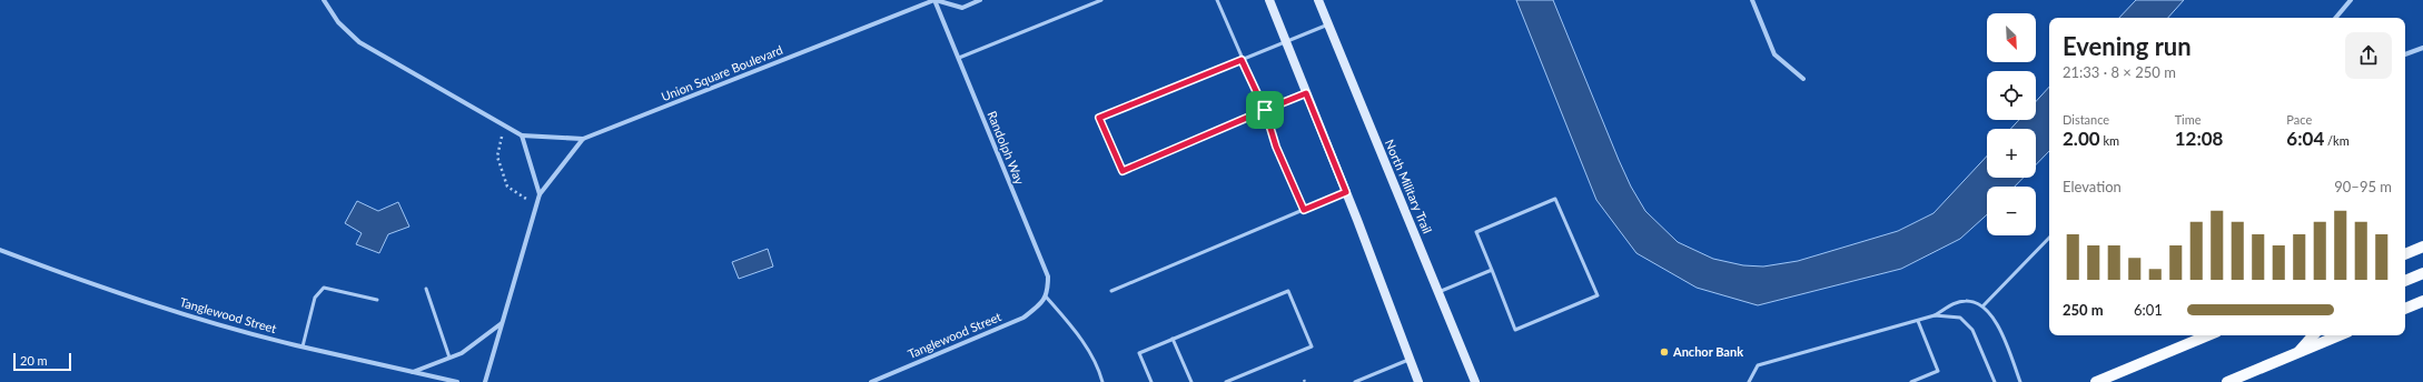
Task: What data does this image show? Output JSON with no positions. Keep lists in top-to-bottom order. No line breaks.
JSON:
{"streets":{"main road":["North Military Trail"],"street":["Union Square Boulevard","Randolph Way","Tanglewood Street"]},"crossings":[["Union Square Boulevard","Randolph Way"],["Randolph Way","Tanglewood Street"]],"places":["Anchor Bank"],"scale_bar":"20 m","north":"bottom right","page":{"map_buttons":["+","−"],"heading":["Evening run","21:33 · 8 × 250 m"],"stats":[["Distance","2.00 km"],["Time","12:08"],["Pace","6:04 /km"]],"chart":["Elevation","90–95 m"],"list":[{"name":"250 m","note":"6:01"}],"scale":"20 m"}}
